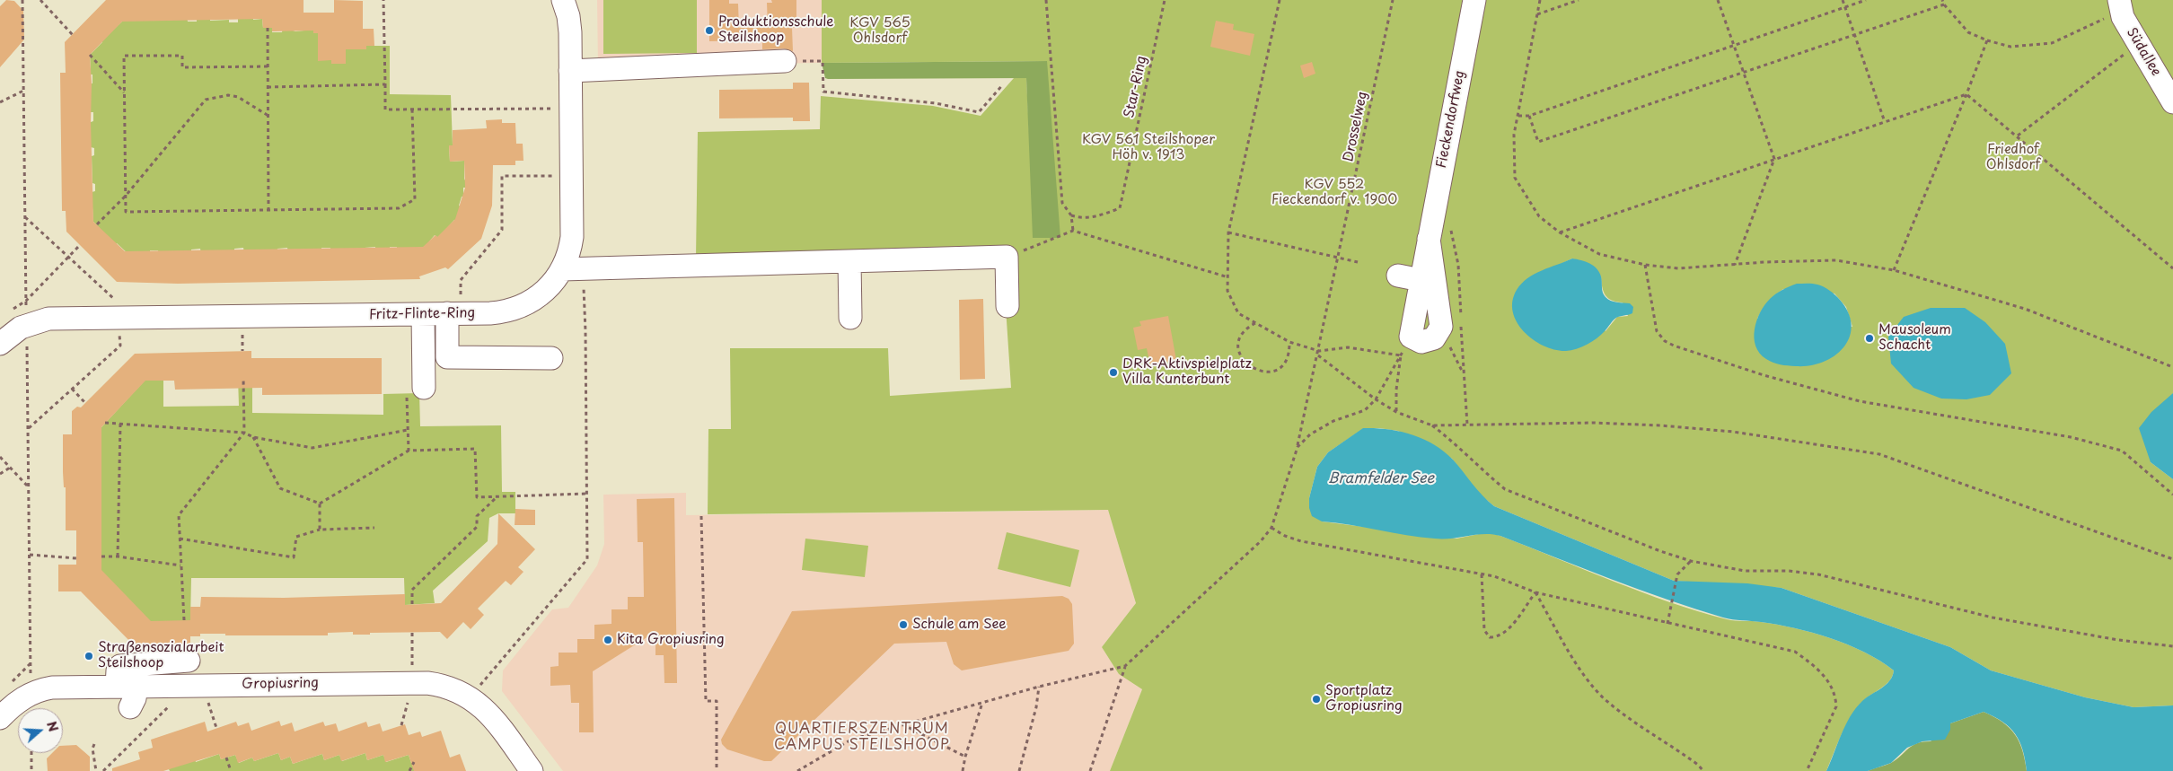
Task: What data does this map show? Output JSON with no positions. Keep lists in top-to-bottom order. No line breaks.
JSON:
{"streets":{"street":["Südallee","Fieckendorfweg","Fritz-Flinte-Ring","Gropiusring"],"path":["Star-Ring","Drosselweg"]},"districts":["QUARTIERSZENTRUM CAMPUS STEILSHOOP"],"water":["Bramfelder See"],"parks":["KGV 565 Ohlsdorf","KGV 561 Steilshoper Höh v. 1913","Friedhof Ohlsdorf","KGV 552 Fieckendorf v. 1900"],"places":["Produktionsschule Steilshoop","Mausoleum Schacht","DRK-Aktivspielplatz Villa Kunterbunt","Schule am See","Kita Gropiusring","Straßensozialarbeit Steilshoop","Sportplatz Gropiusring"],"north":"right"}
